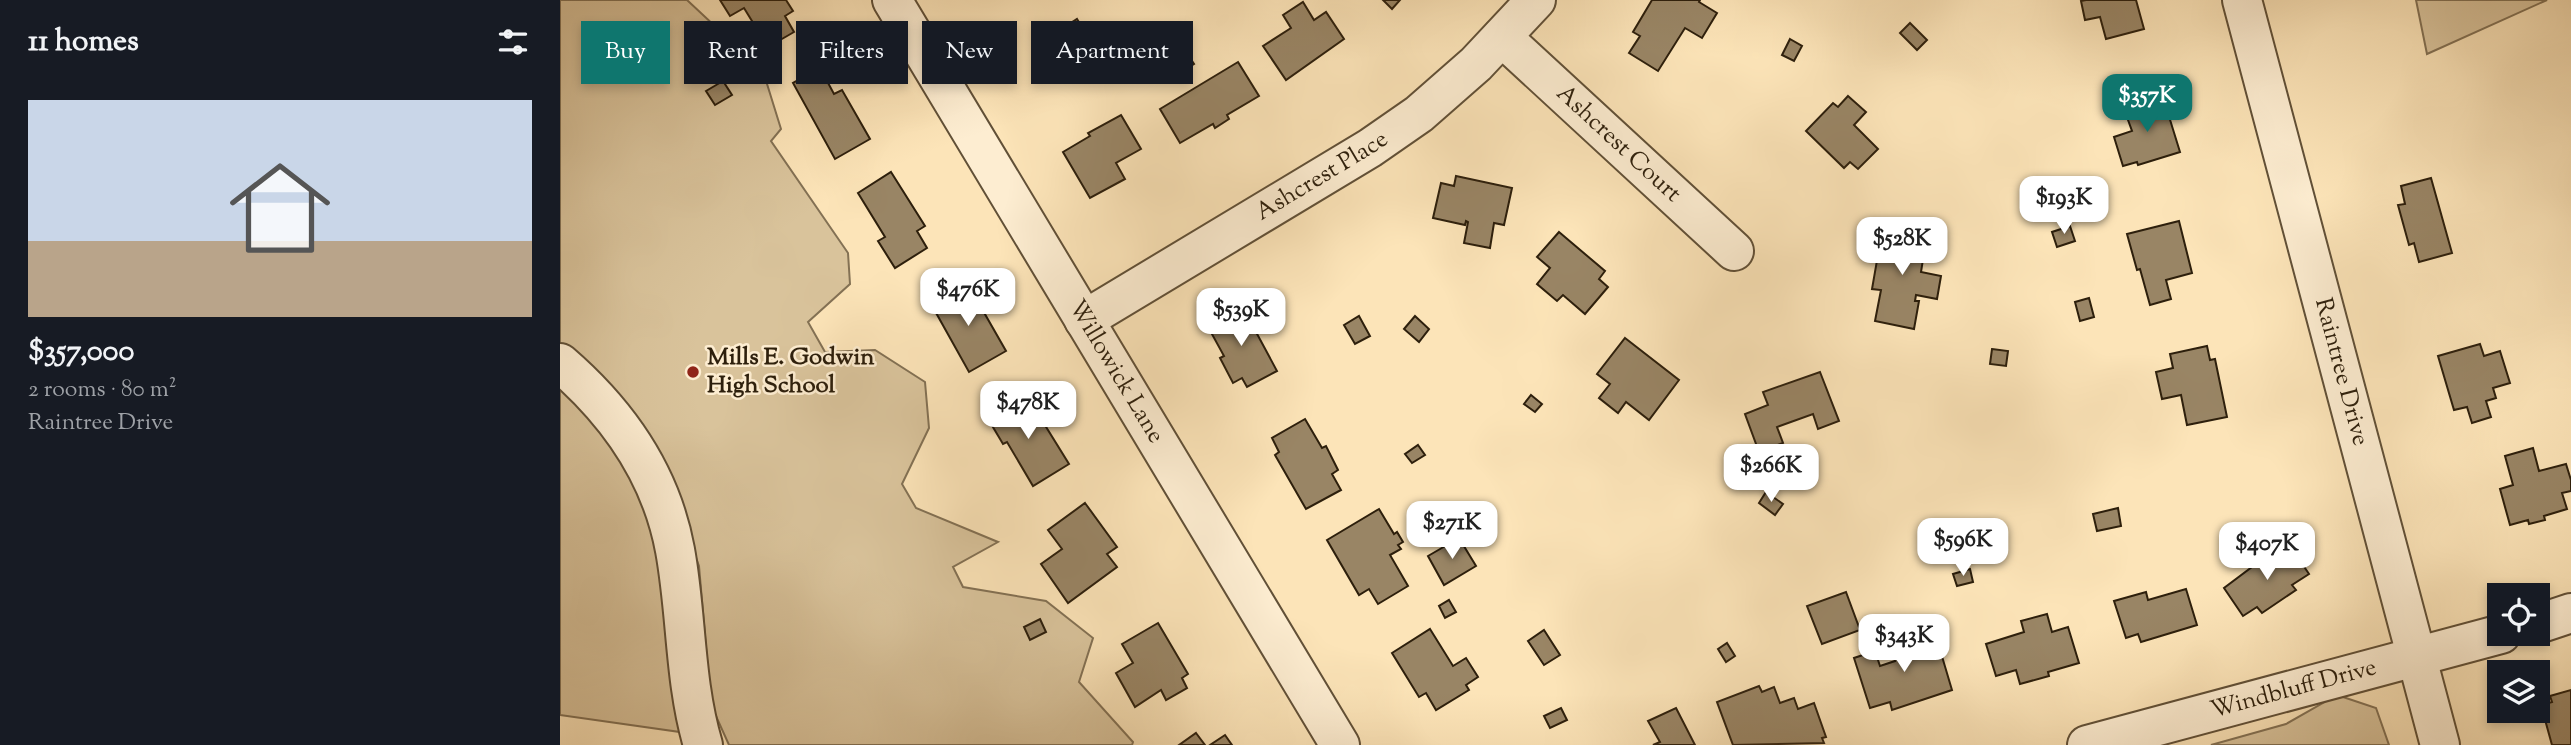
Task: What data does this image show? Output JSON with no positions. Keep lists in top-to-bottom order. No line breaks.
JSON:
{"streets":{"street":["Ashcrest Court","Ashcrest Place","Willowick Lane","Raintree Drive","Windbluff Drive"]},"crossings":[["Ashcrest Court","Ashcrest Place"],["Ashcrest Place","Willowick Lane"],["Raintree Drive","Windbluff Drive"]],"places":["Mills E. Godwin High School"],"page":{"heading":"11 homes","chip":["Buy","Rent","Filters","New","Apartment"],"price":["$357K","$193K","$528K","$476K","$539K","$478K","$266K","$271K","$596K","$407K","$343K"],"list":[{"name":"$357,000","note":"2 rooms · 80 m² · Raintree Drive"}]}}
